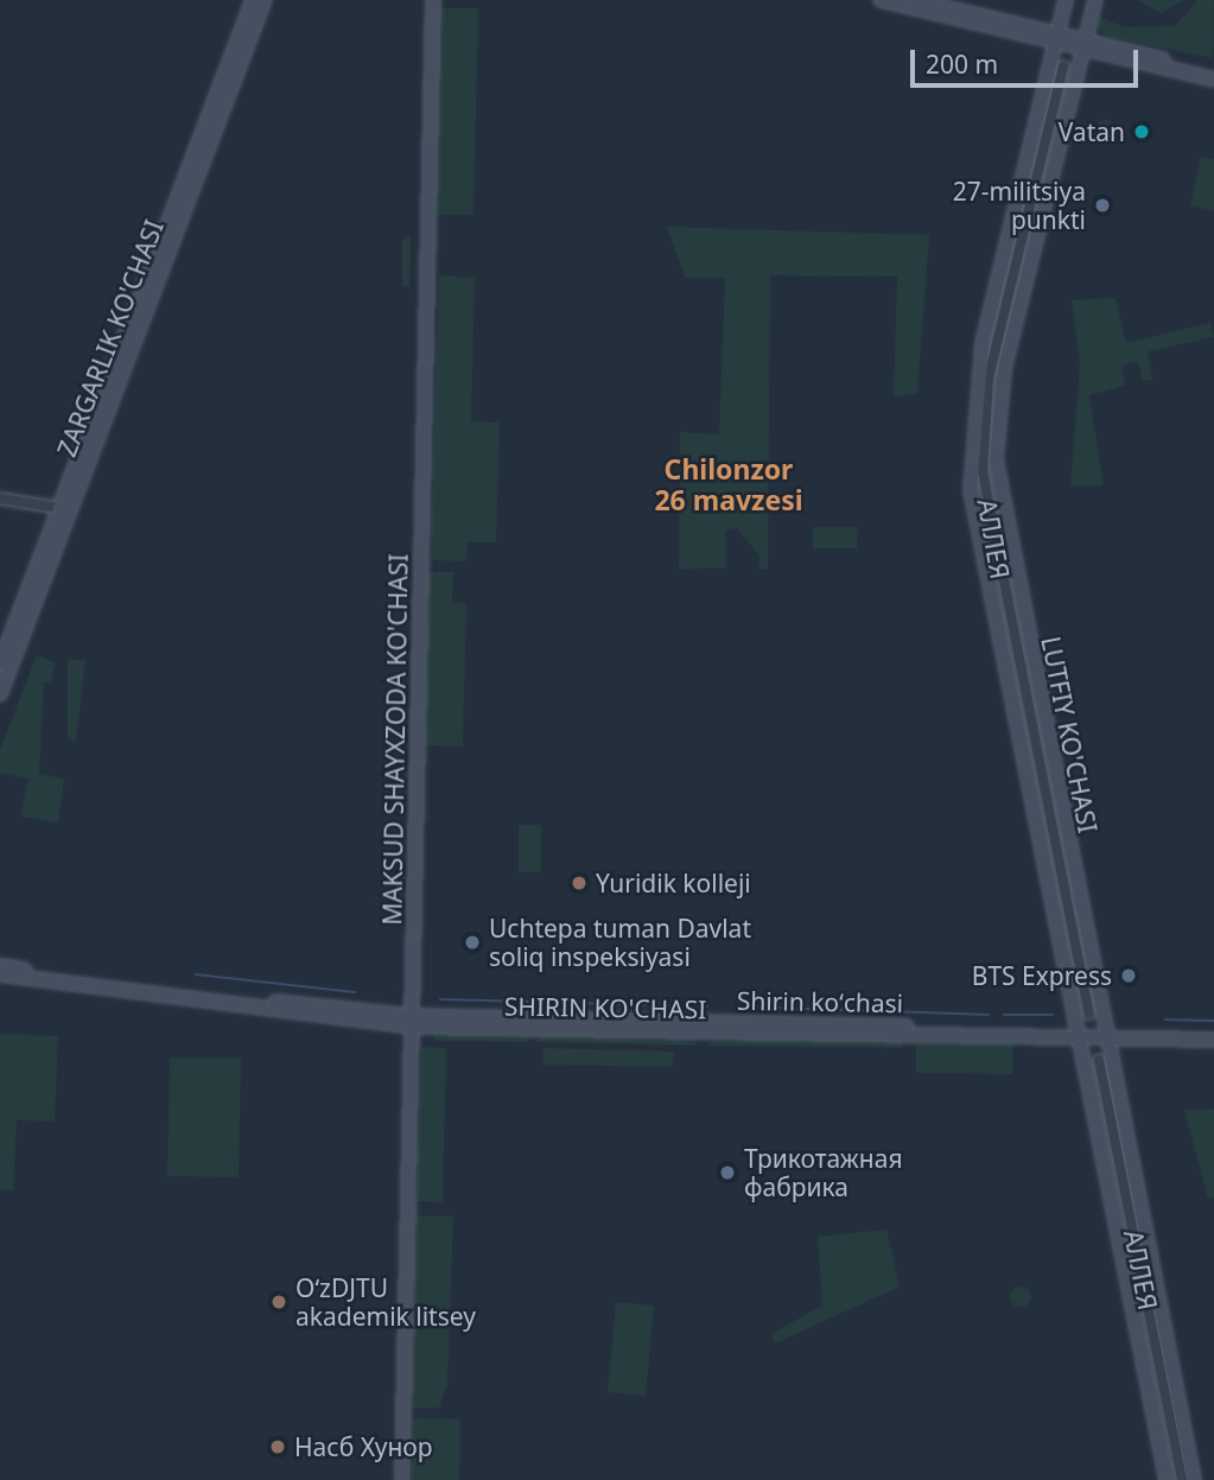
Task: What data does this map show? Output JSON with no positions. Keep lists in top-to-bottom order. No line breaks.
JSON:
{"streets":{"main road":["ZARGARLIK KO'CHASI","LUTFIY KO'CHASI","MAKSUD SHAYXZODA KO'CHASI","SHIRIN KO'CHASI"],"street":["АЛЛЕЯ"]},"crossings":[["LUTFIY KO'CHASI","SHIRIN KO'CHASI"],["MAKSUD SHAYXZODA KO'CHASI","SHIRIN KO'CHASI"]],"districts":["Chilonzor 26 mavzesi"],"places":["Vatan","27-militsiya punkti","Yuridik kolleji","Uchtepa tuman Davlat soliq inspeksiyasi","BTS Express","Трикотажная фабрика","OʻzDJTU akademik litsey","Насб Хунор"],"scale_bar":"200 m"}
